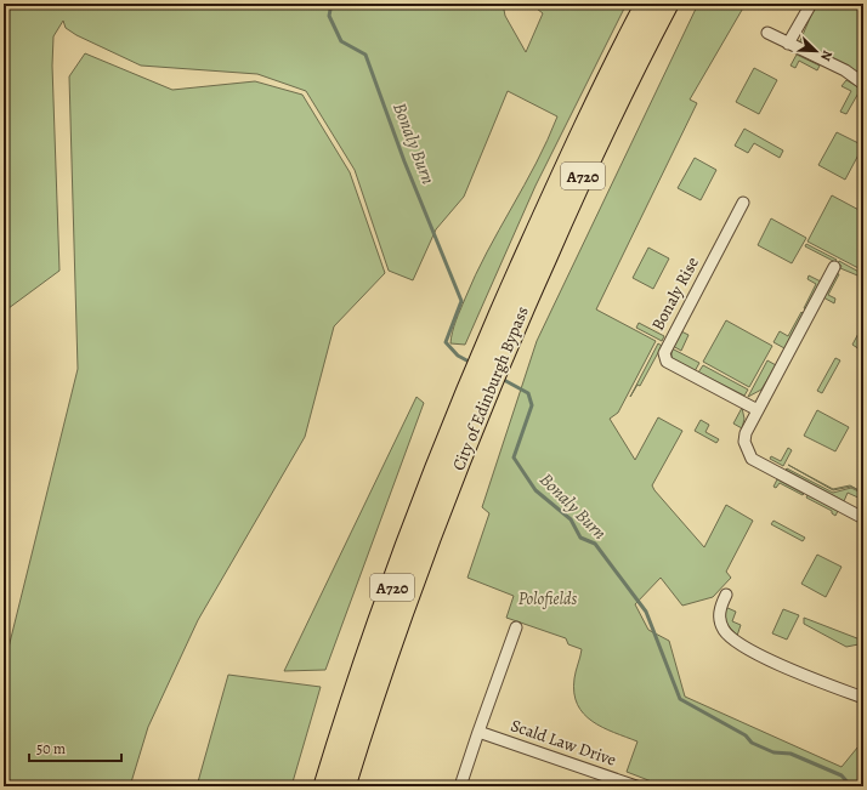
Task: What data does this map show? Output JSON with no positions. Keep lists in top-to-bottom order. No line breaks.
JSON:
{"streets":{"highway":["A720","City of Edinburgh Bypass"],"street":["Bonaly Rise","Scald Law Drive"]},"water":["Bonaly Burn"],"parks":["Polofields"],"scale_bar":"50 m","north":"bottom right"}
